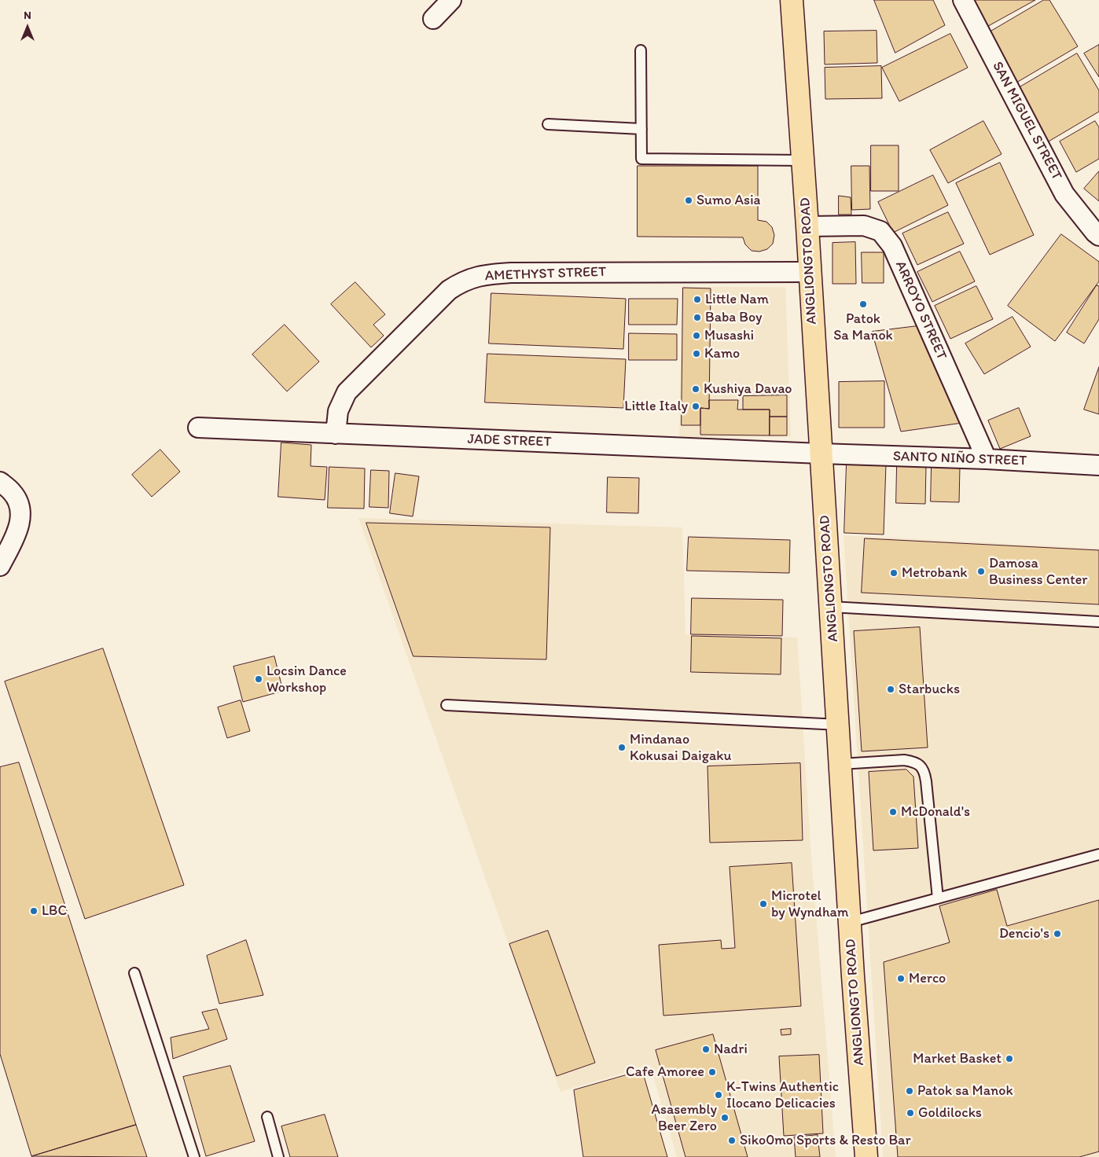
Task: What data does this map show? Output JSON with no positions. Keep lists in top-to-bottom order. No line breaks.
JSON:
{"streets":{"main road":["ANGLIONGTO ROAD"],"street":["SAN MIGUEL STREET","AMETHYST STREET","ARROYO STREET","JADE STREET","SANTO NIÑO STREET"]},"crossings":[["ANGLIONGTO ROAD","AMETHYST STREET"],["ANGLIONGTO ROAD","ARROYO STREET"],["ANGLIONGTO ROAD","JADE STREET"],["ANGLIONGTO ROAD","SANTO NIÑO STREET"],["AMETHYST STREET","JADE STREET"],["ARROYO STREET","SANTO NIÑO STREET"],["JADE STREET","SANTO NIÑO STREET"]],"places":["Sumo Asia","Little Nam","Patok Sa Manok","Baba Boy","Musashi","Kamo","Kushiya Davao","Little Italy","Damosa Business Center","Metrobank","Locsin Dance Workshop","Starbucks","Mindanao Kokusai Daigaku","McDonald's","Microtel by Wyndham","LBC","Dencio's","Merco","Nadri","Market Basket","Cafe Amoree","Patok sa Manok","K-Twins Authentic Ilocano Delicacies","Goldilocks","Asasembly Beer Zero","Siko0mo Sports & Resto Bar"],"north":"top"}
